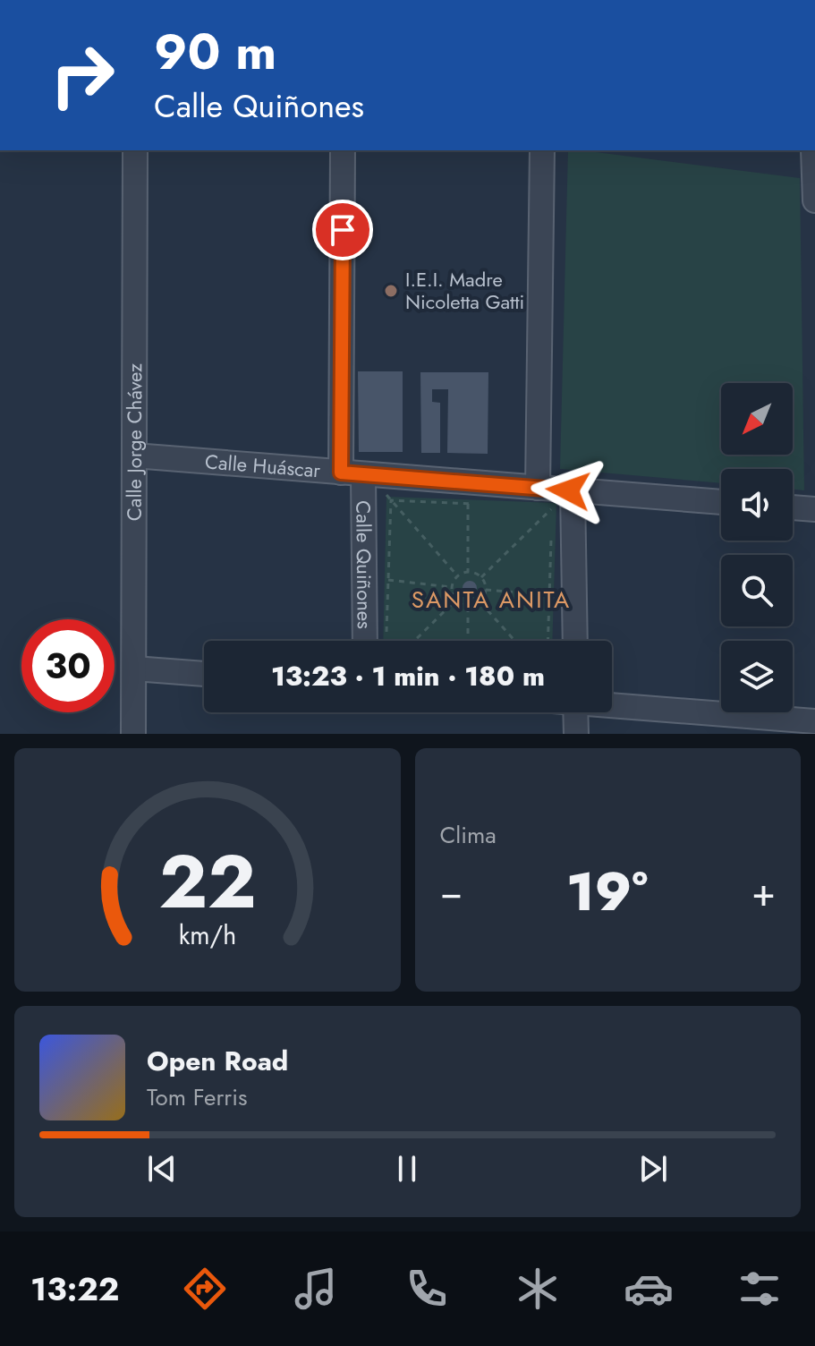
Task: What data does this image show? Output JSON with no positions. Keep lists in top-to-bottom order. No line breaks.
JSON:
{"streets":{"street":["Calle Jorge Chávez","Calle Huáscar","Calle Quiñones"]},"crossings":[["Calle Jorge Chávez","Calle Huáscar"],["Calle Huáscar","Calle Quiñones"]],"districts":["SANTA ANITA"],"places":["I.E.I. Madre Nicoletta Gatti"],"north":"bottom left","page":{"turn":["90 m","Calle Quiñones"],"limit":"30","trip":"13:23 · 1 min · 180 m","tile":"Clima","heat":["−","19°","+"],"song":["Open Road","Tom Ferris"],"tabs":"13:22","gauge":["22","km/h"]}}
